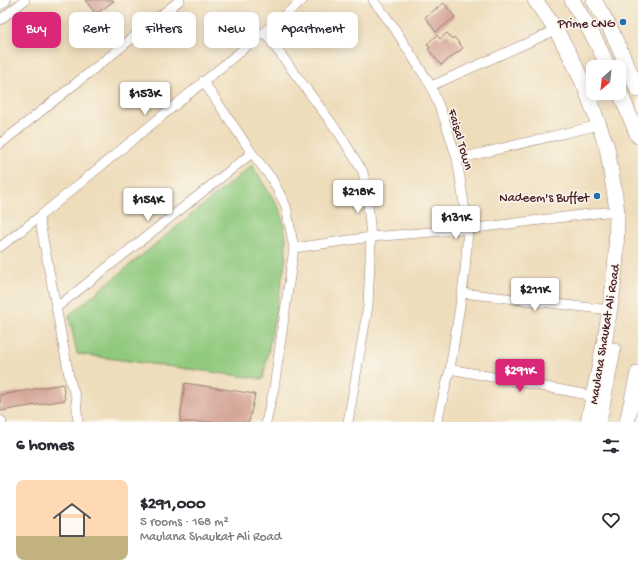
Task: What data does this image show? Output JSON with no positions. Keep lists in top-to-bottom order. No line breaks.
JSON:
{"streets":{"main road":["Maulana Shaukat Ali Road"],"street":["Faisal Town"]},"places":["Prime CNG","Nadeem's Buffet"],"north":"bottom left","page":{"chip":["Buy","Rent","Filters","New","Apartment"],"price":["$153K","$218K","$154K","$131K","$211K","$291K"],"heading":"6 homes","list":[{"name":"$291,000","note":"5 rooms · 168 m² · Maulana Shaukat Ali Road"}]}}
